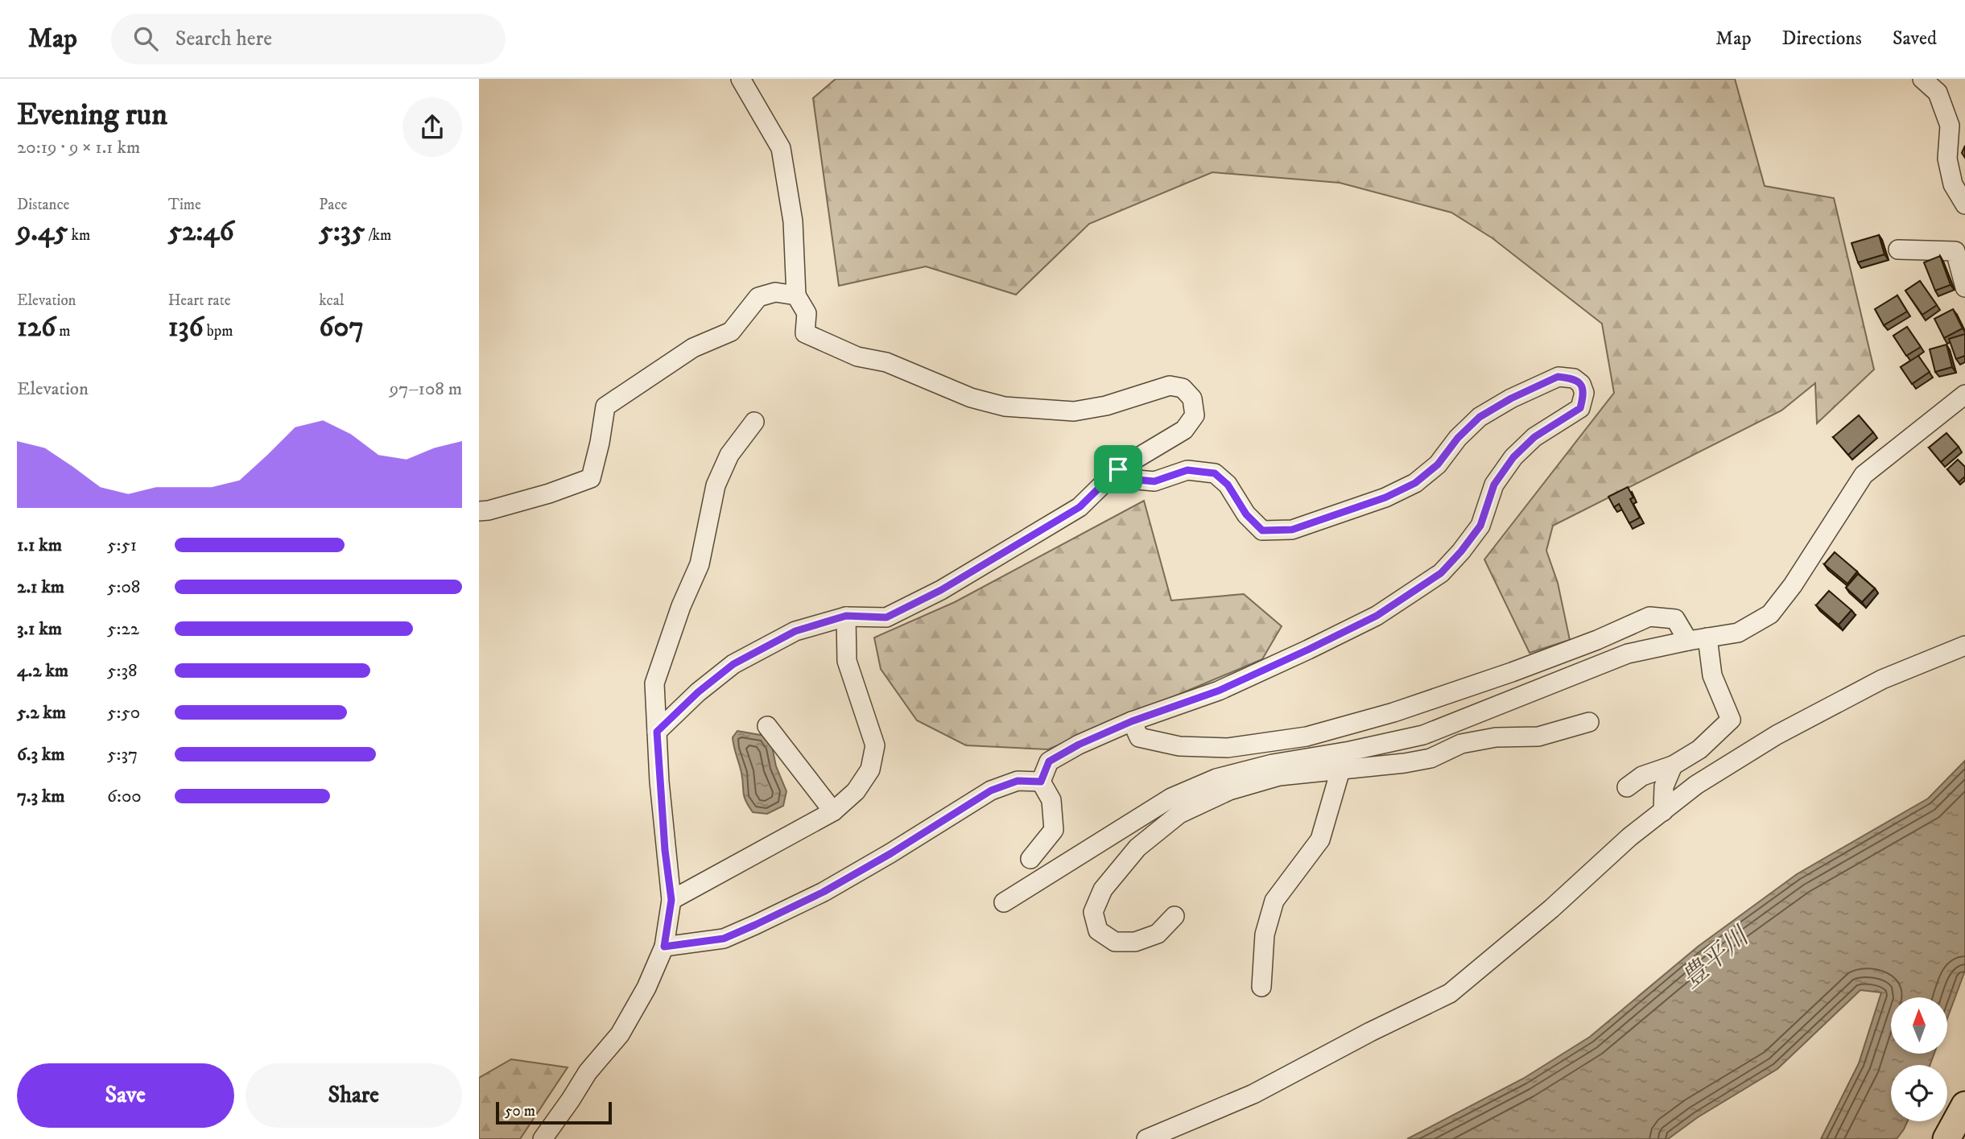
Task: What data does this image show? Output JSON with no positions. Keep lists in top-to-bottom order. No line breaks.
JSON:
{"water":["豊平川"],"scale_bar":"50 m","north":"top","page":{"header":"Map","search":"Search here","nav":["Map","Directions","Saved"],"heading":["Evening run","20:19 · 9 × 1.1 km"],"stats":[["Distance","9.45 km"],["Time","52:46"],["Pace","5:35 /km"],["Elevation","126 m"],["Heart rate","136 bpm"],["kcal","607"]],"chart":["Elevation","97–108 m"],"list":[{"name":"1.1 km","note":"5:51"},{"name":"2.1 km","note":"5:08"},{"name":"3.1 km","note":"5:22"},{"name":"4.2 km","note":"5:38"},{"name":"5.2 km","note":"5:50"},{"name":"6.3 km","note":"5:37"},{"name":"7.3 km","note":"6:00"}],"buttons":["Save","Share"],"scale":"50 m"}}
